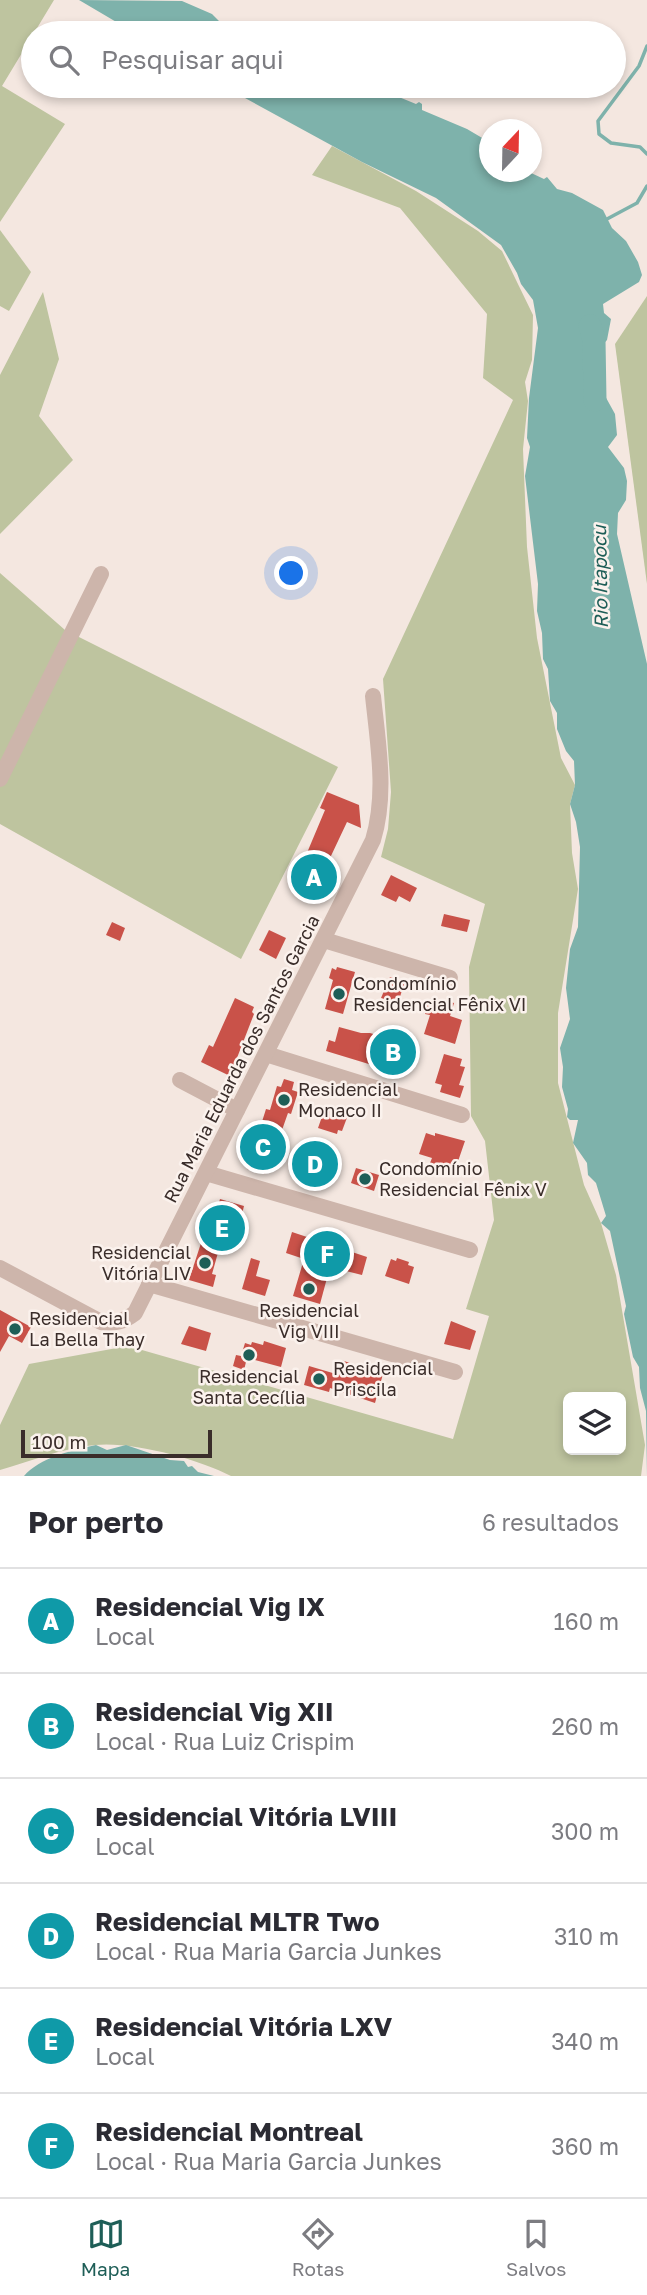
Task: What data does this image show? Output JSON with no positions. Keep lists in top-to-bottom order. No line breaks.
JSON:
{"streets":{"street":["Rua Maria Eduarda dos Santos Garcia"]},"water":["Rio Itapocu"],"places":["Condomínio Residencial Fênix VI","Residencial Monaco II","Condomínio Residencial Fênix V","Residencial Vitória LIV","Residencial Vig VIII","Residencial La Bella Thay","Residencial Santa Cecília","Residencial Priscila"],"scale_bar":"100 m","north":"top","page":{"search":"Pesquisar aqui","pins":["A","B","C","D","E","F"],"scale":"100 m","heading":["Por perto","6 resultados"],"list":[{"mark":"A","name":"Residencial Vig IX","note":"Local","value":"160 m"},{"mark":"B","name":"Residencial Vig XII","note":"Local · Rua Luiz Crispim","value":"260 m"},{"mark":"C","name":"Residencial Vitória LVIII","note":"Local","value":"300 m"},{"mark":"D","name":"Residencial MLTR Two","note":"Local · Rua Maria Garcia Junkes","value":"310 m"},{"mark":"E","name":"Residencial Vitória LXV","note":"Local","value":"340 m"},{"mark":"F","name":"Residencial Montreal","note":"Local · Rua Maria Garcia Junkes","value":"360 m"}],"nav":["Mapa","Rotas","Salvos"]}}
